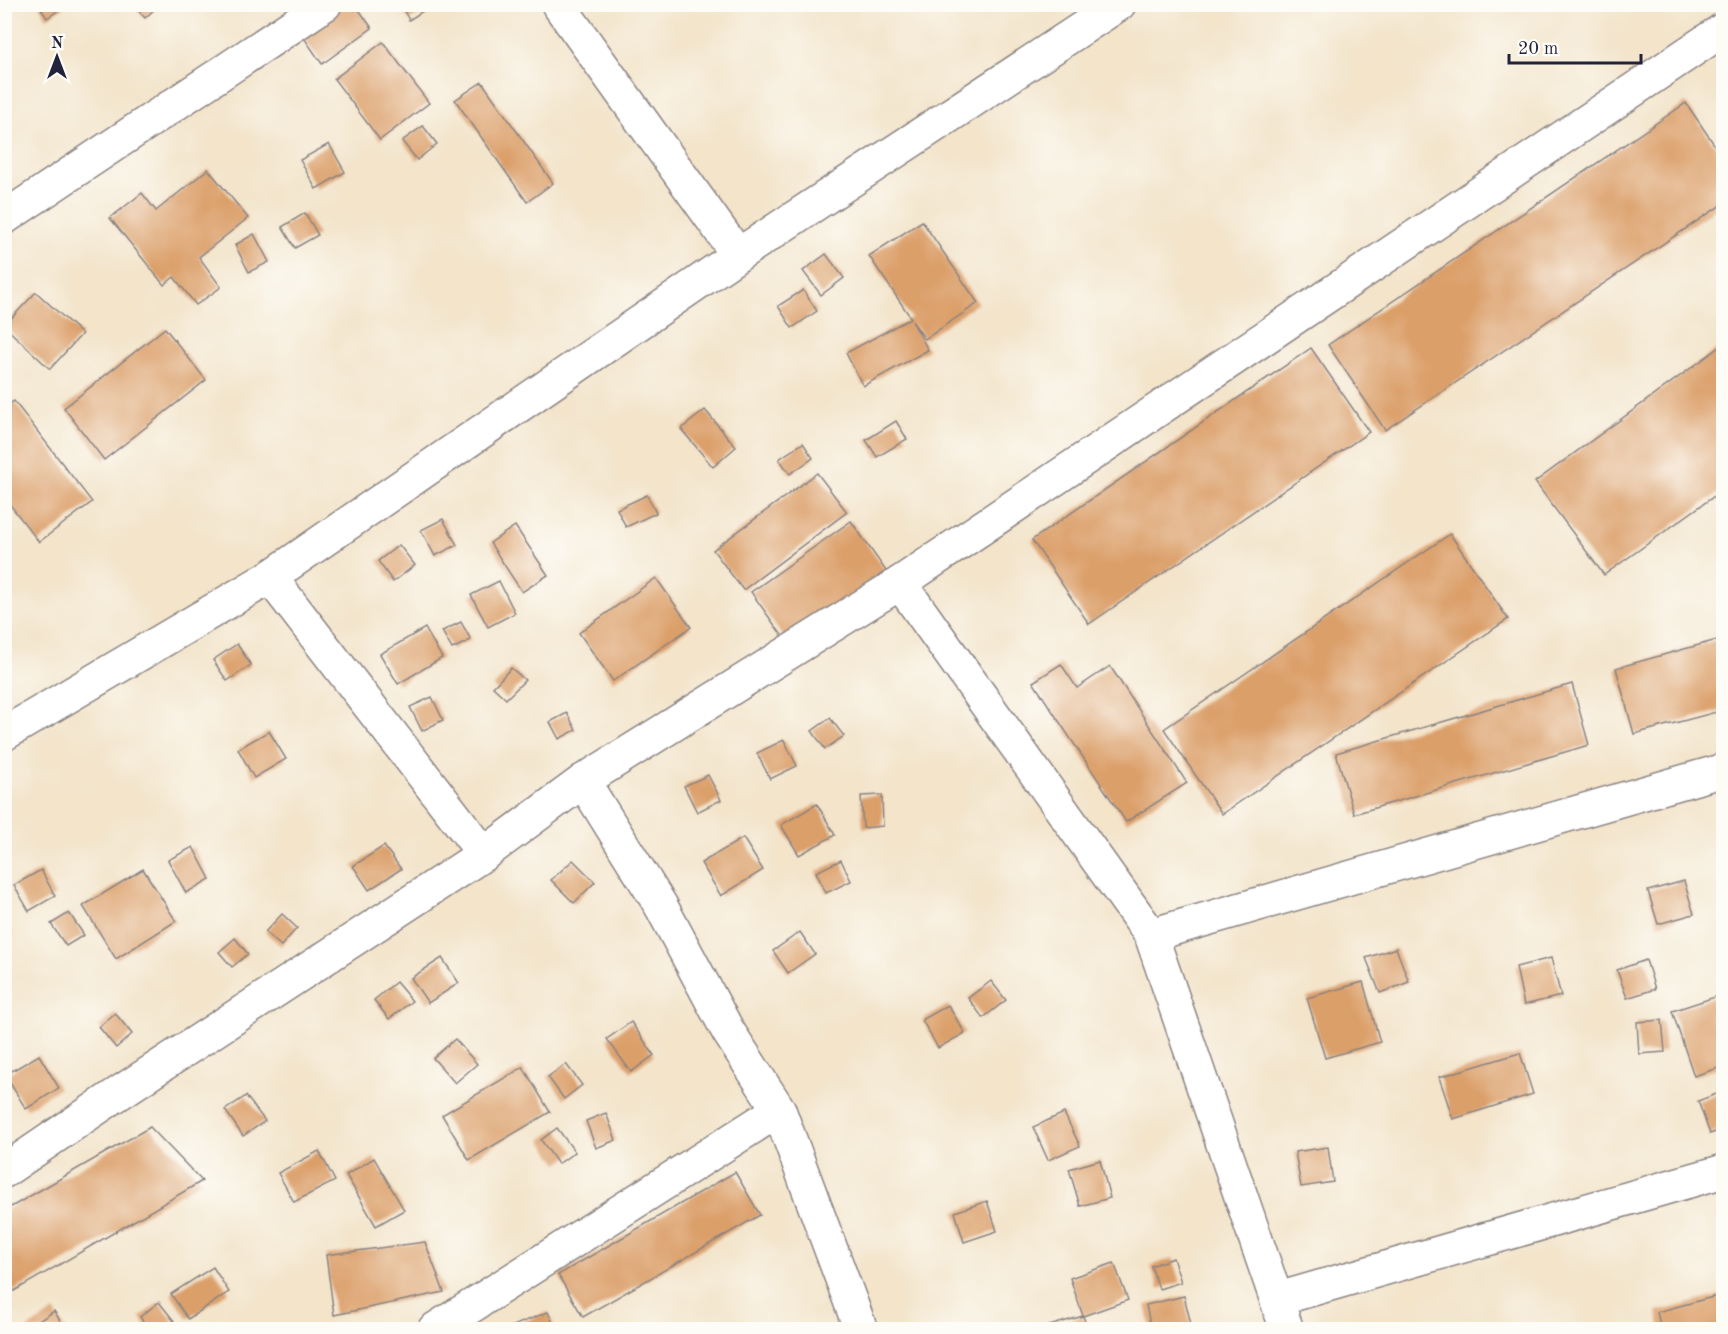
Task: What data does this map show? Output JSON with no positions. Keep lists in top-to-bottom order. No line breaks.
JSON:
{"scale_bar":"20 m","north":"top"}
